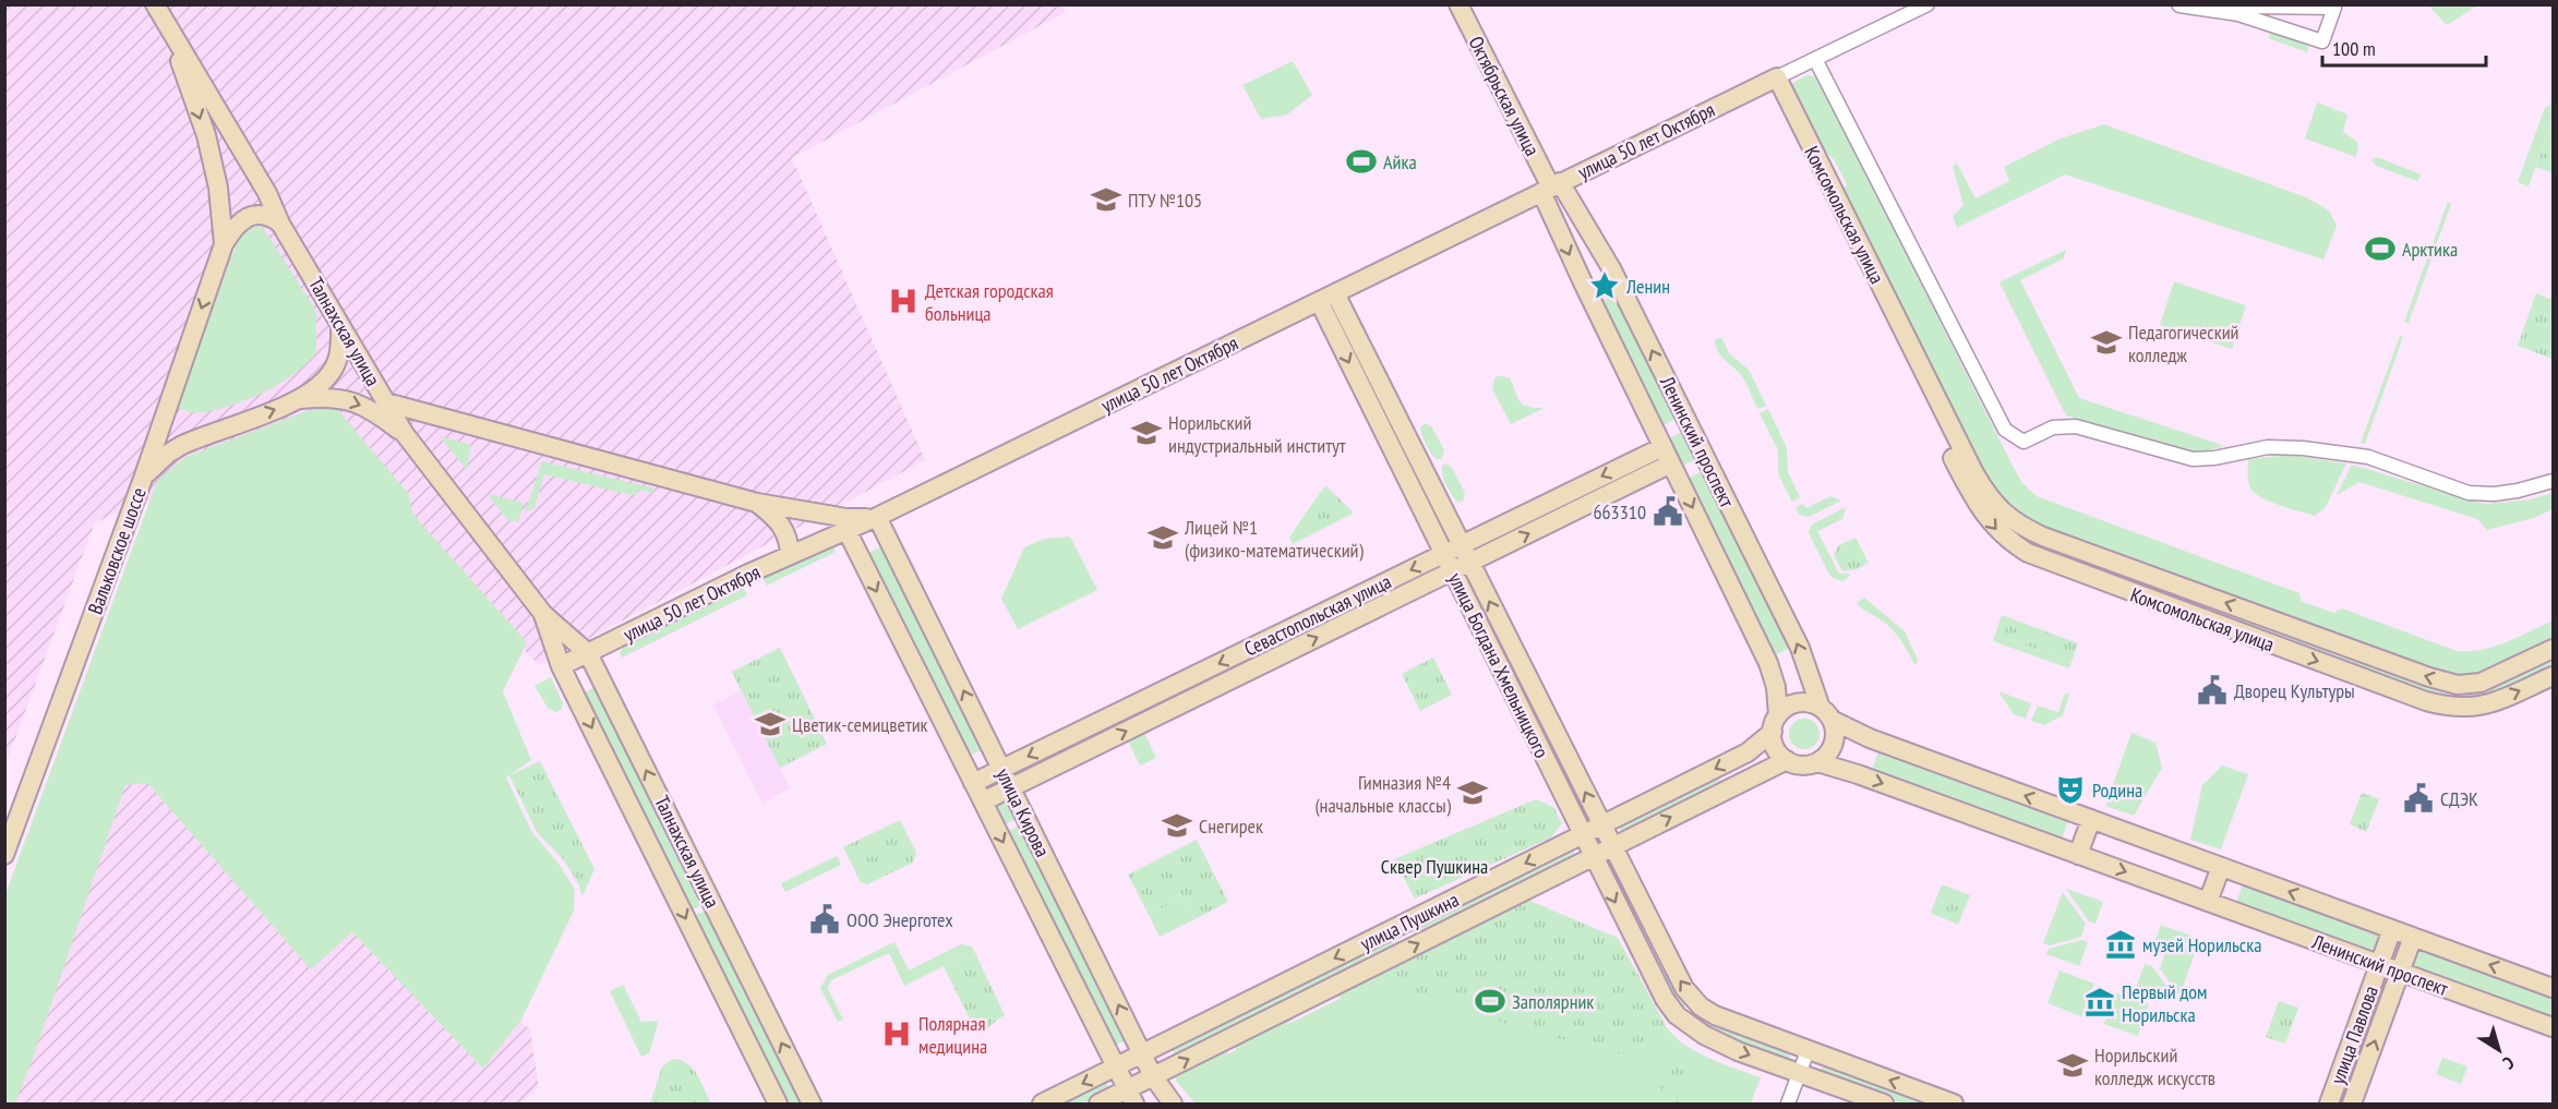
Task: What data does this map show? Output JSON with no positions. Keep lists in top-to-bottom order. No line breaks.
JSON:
{"streets":{"street":["Октябрьская улица","улица 50 лет Октября","Комсомольская улица","Талнахская улица","Ленинский проспект","Вальковское шоссе","Севастопольская улица","улица Богдана Хмельницкого","улица Кирова","улица Пушкина","улица Павлова"]},"crossings":[["Октябрьская улица","улица 50 лет Октября"],["Октябрьская улица","Ленинский проспект"],["улица 50 лет Октября","Комсомольская улица"],["улица 50 лет Октября","Талнахская улица"],["улица 50 лет Октября","Ленинский проспект"],["улица 50 лет Октября","улица Богдана Хмельницкого"],["улица 50 лет Октября","улица Кирова"],["Талнахская улица","Вальковское шоссе"],["Ленинский проспект","Севастопольская улица"],["Ленинский проспект","улица Пушкина"],["Ленинский проспект","улица Павлова"],["Севастопольская улица","улица Богдана Хмельницкого"],["Севастопольская улица","улица Кирова"],["улица Богдана Хмельницкого","улица Пушкина"],["улица Кирова","улица Пушкина"]],"one_way":["Вальковское шоссе"],"parks":["Сквер Пушкина"],"places":{"sports":["Айка","Арктика","Заполярник"],"school or university":["ПТУ №105","Педагогический колледж","Норильский индустриальный институт","Лицей №1 (физико-математический)","Цветик-семицветик","Гимназия №4 (начальные классы)","Снегирек","Норильский колледж искусств"],"place":["Ленин"],"hospital":["Детская городская больница","Полярная медицина"],"public building":["663310","Дворец Культуры","СДЭК","ООО Энерготех"],"theatre":["Родина"],"museum":["музей Норильска","Первый дом Норильска"]},"scale_bar":"100 m","north":"bottom right"}
